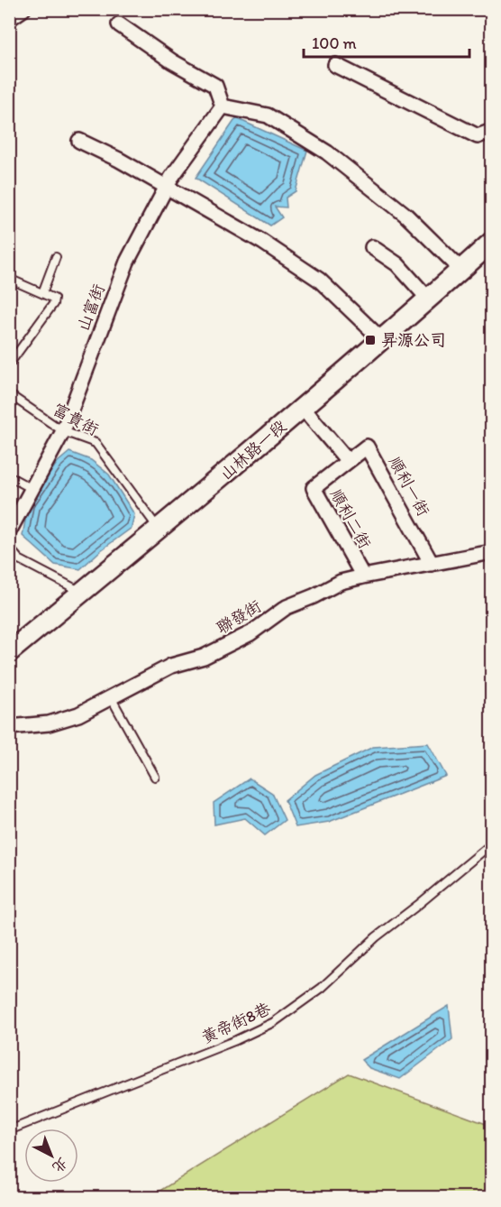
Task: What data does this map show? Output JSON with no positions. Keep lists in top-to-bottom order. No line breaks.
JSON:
{"streets":{"main road":["山林路一段"],"street":["山富街","順利一街","順利二街","聯發街"],"lane":["富貴街","黃帝街8巷"]},"crossings":[["山富街","富貴街"],["富貴街","山林路一段"],["順利一街","順利二街"],["順利一街","聯發街"],["順利二街","聯發街"]],"places":{"transit":["昇源公司"]},"scale_bar":"100 m","north":"bottom right"}
